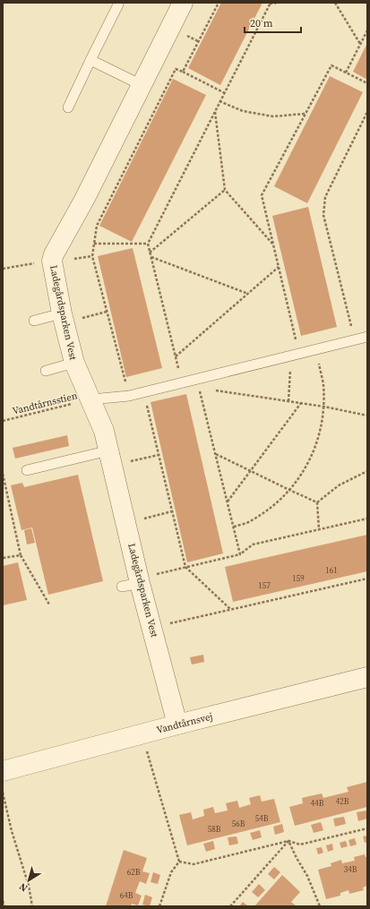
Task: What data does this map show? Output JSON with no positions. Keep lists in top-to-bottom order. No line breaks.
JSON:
{"streets":{"street":["Ladegårdsparken Vest","Vandtårnsvej"],"path":["Vandtårnsstien"]},"crossings":[["Ladegårdsparken Vest","Vandtårnsstien"],["Ladegårdsparken Vest","Vandtårnsvej"]],"house_numbers":["161","159","157","42B","44B","54B","56B","58B","34B","62B","64B"],"scale_bar":"20 m","north":"bottom left"}
